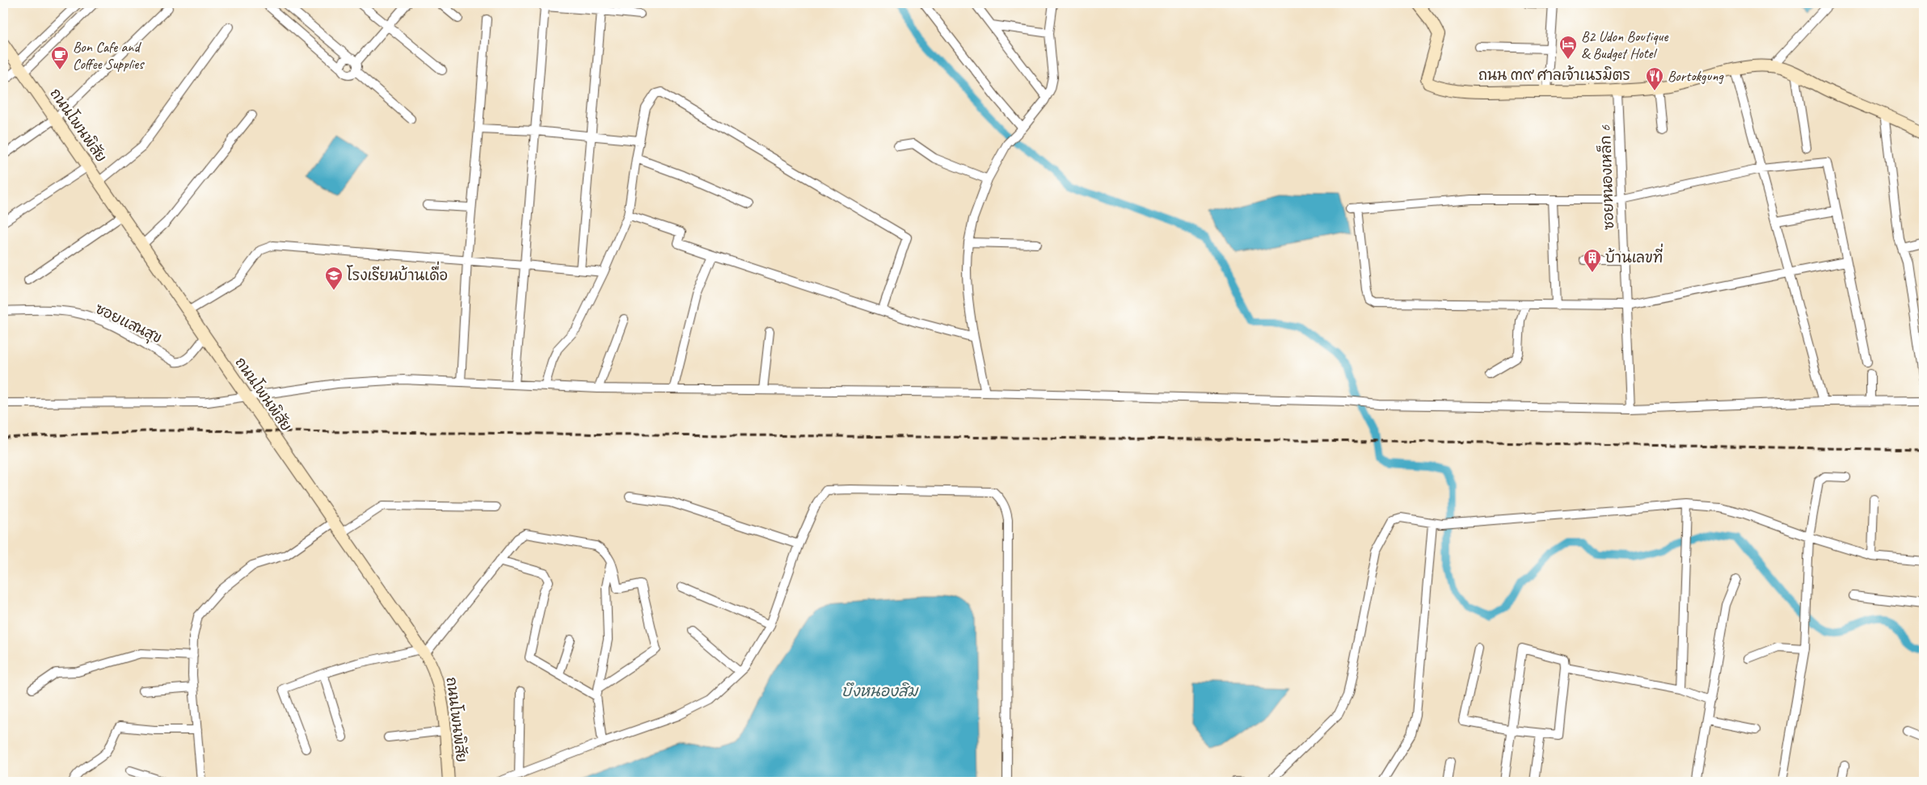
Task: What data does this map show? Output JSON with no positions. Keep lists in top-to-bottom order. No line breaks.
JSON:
{"streets":{"street":["ถนน ๓๙ ศาลเจ้าเนรมิตร","ถนนโพนพิสัย","ซอยหนองเหล็ก 6","ซอยแสนสุข"]},"crossings":[["ถนน ๓๙ ศาลเจ้าเนรมิตร","ซอยหนองเหล็ก 6"],["ถนนโพนพิสัย","ซอยแสนสุข"]],"water":["บึงหนองสิม"],"places":{"hotel":["B2 Udon Boutique & Budget Hotel"],"cafe":["Bon Cafe and Coffee Supplies"],"restaurant":["Bortokgung"],"building":["บ้านเลขที่"],"school or university":["โรงเรียนบ้านเดื่อ"]}}
